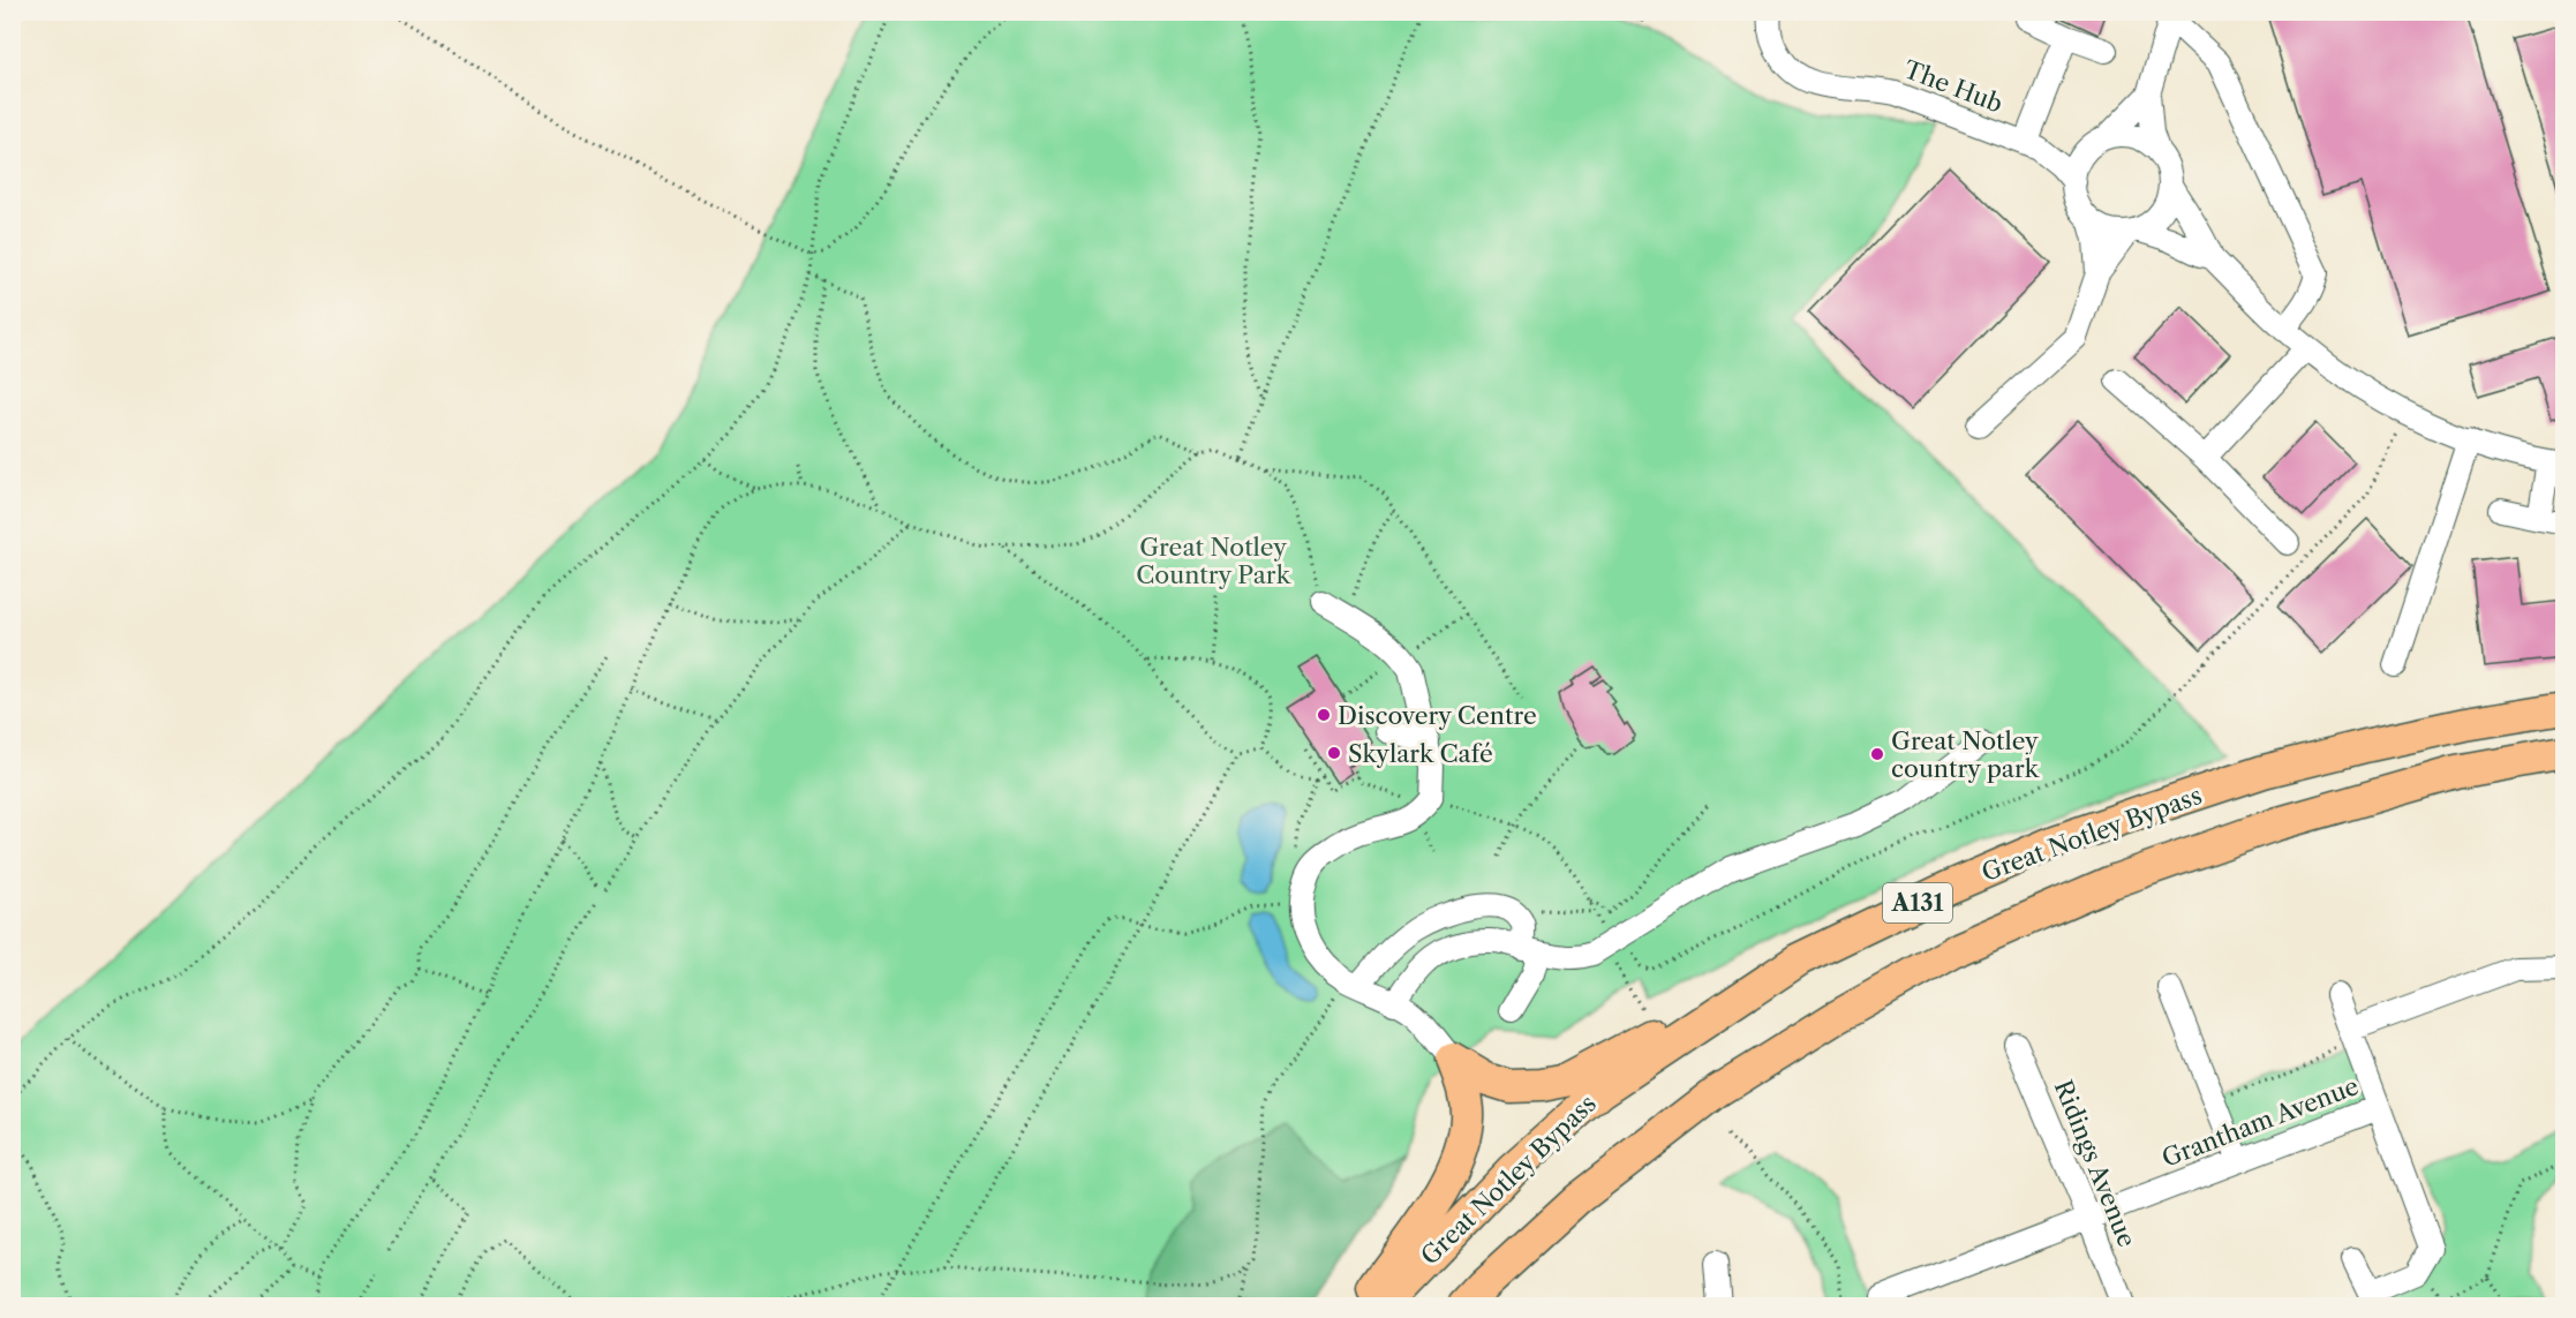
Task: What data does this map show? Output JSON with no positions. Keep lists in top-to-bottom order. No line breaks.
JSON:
{"streets":{"highway":["Great Notley Bypass","A131"],"street":["The Hub","Grantham Avenue","Ridings Avenue"]},"crossings":[["Grantham Avenue","Ridings Avenue"]],"parks":["Great Notley Country Park"],"places":["Discovery Centre","Skylark Café","Great Notley country park"]}
